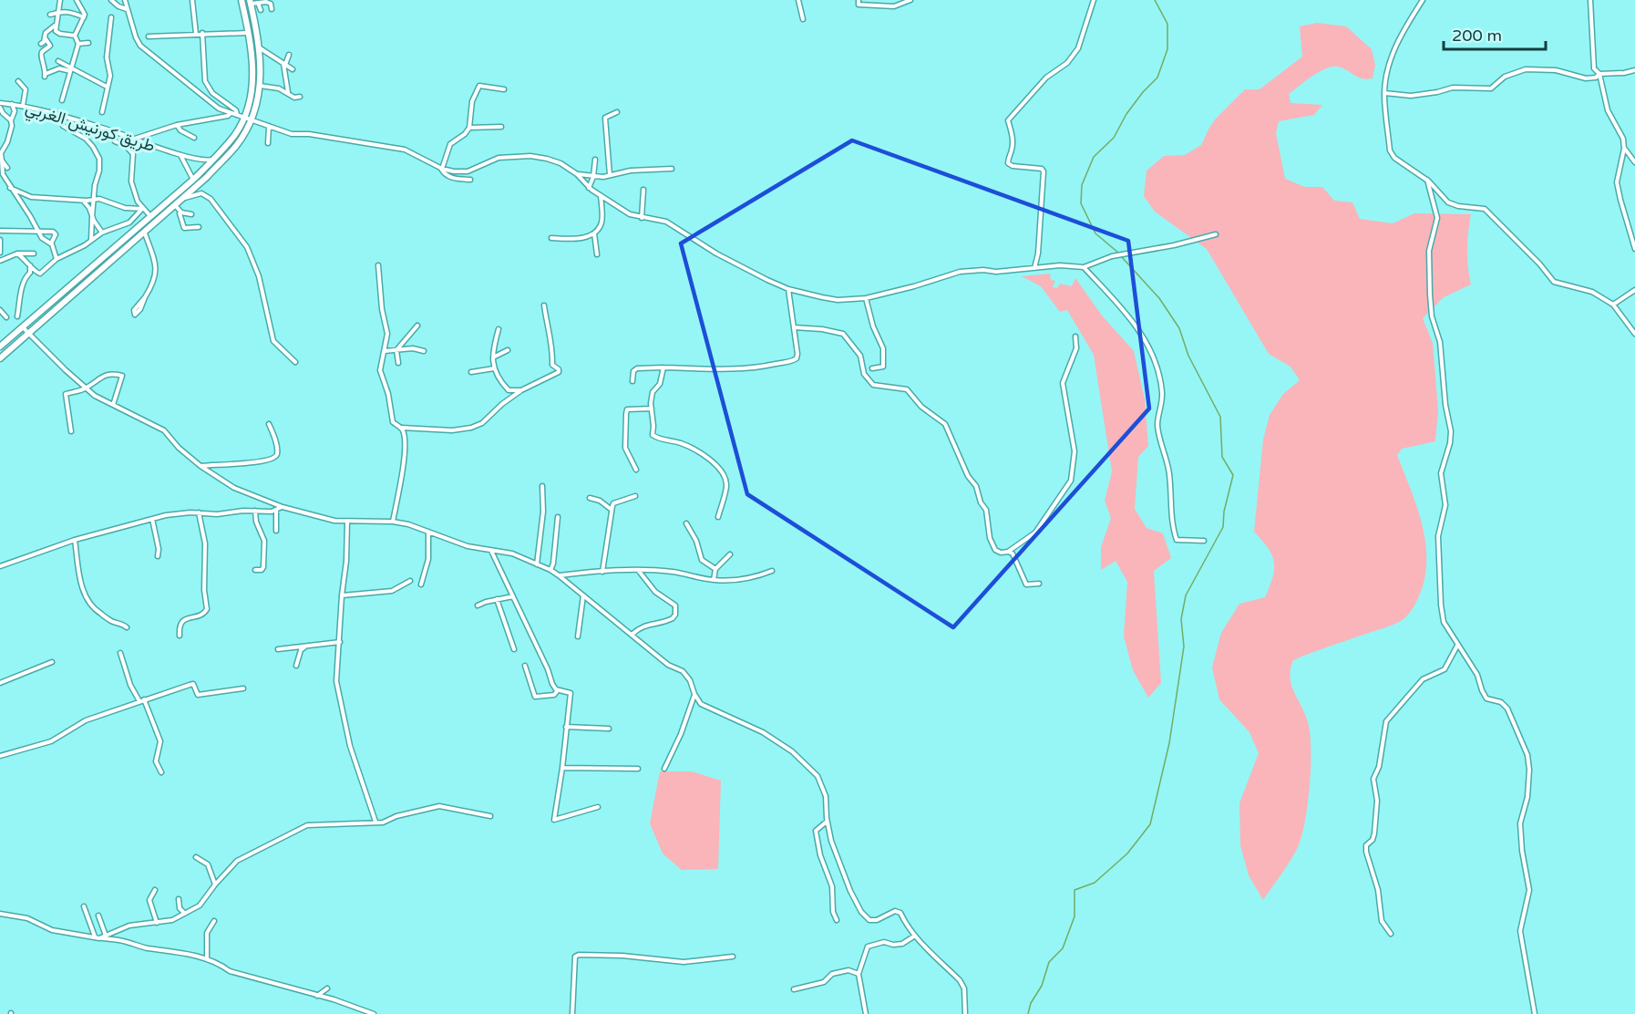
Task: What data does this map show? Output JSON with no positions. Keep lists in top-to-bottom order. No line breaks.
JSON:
{"streets":{"street":["طريق كورنيش الغربي"]},"scale_bar":"200 m"}
